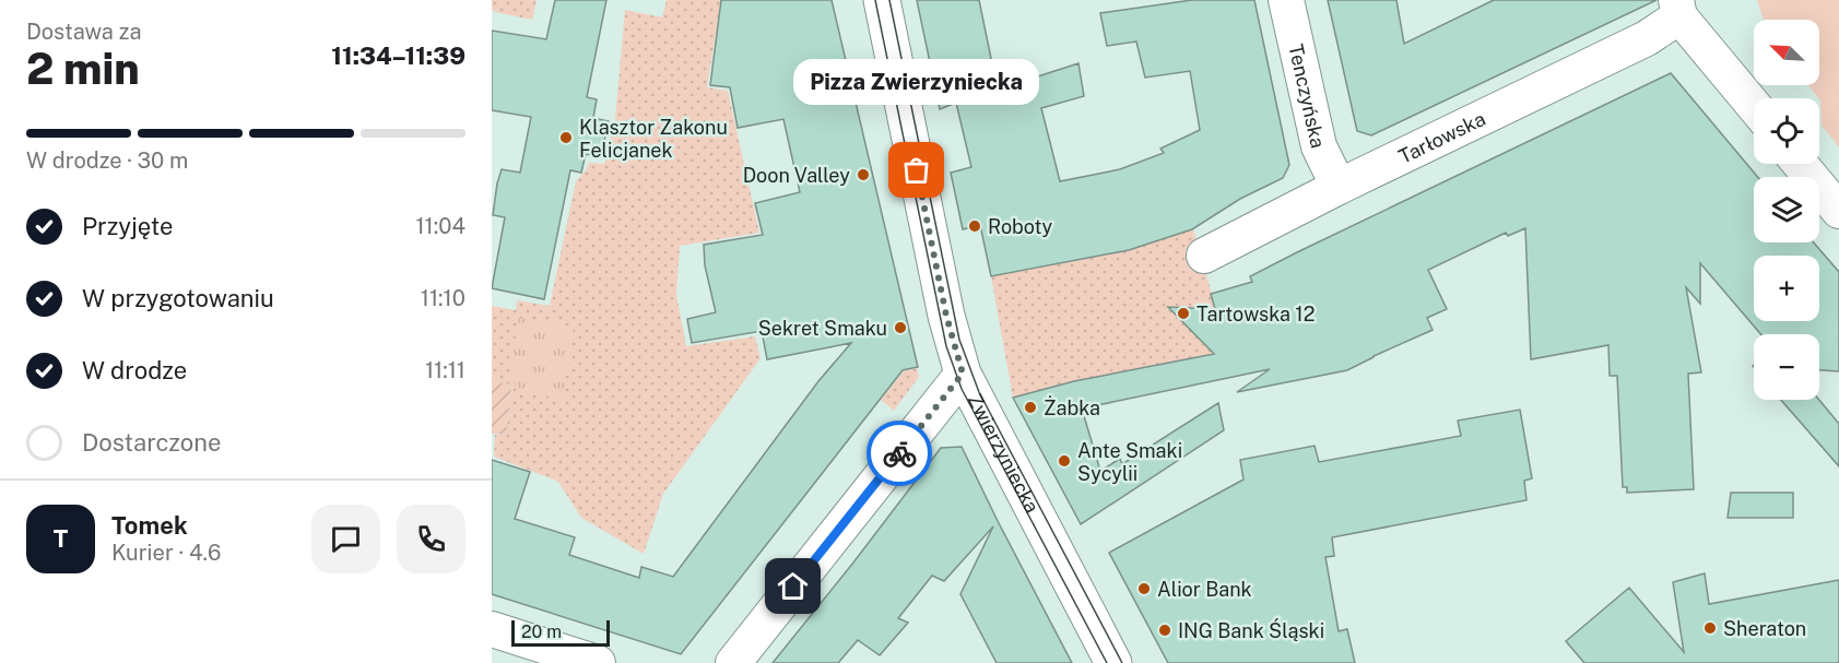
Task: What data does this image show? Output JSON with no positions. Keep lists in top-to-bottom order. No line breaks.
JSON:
{"streets":{"street":["Tenczyńska","Tarłowska","Zwierzyniecka"]},"crossings":[["Tenczyńska","Tarłowska"]],"places":["Klasztor Zakonu Felicjanek","Pizza Zwierzyniecka","Doon Valley","Roboty","Tartowska 12","Sekret Smaku","Żabka","Ante Smaki Sycylii","Alior Bank","Sheraton","ING Bank Śląski"],"scale_bar":"20 m","north":"top left","page":{"heading":["2 min","Dostawa za","11:34–11:39"],"panel":["Tomek","Kurier · 4.6"],"map_buttons":["+","−"],"bubble":"Pizza Zwierzyniecka","bar":"W drodze · 30 m","list":[["Przyjęte","11:04"],["W przygotowaniu","11:10"],["W drodze","11:11"],"Dostarczone"],"round":"T","scale":"20 m"}}
